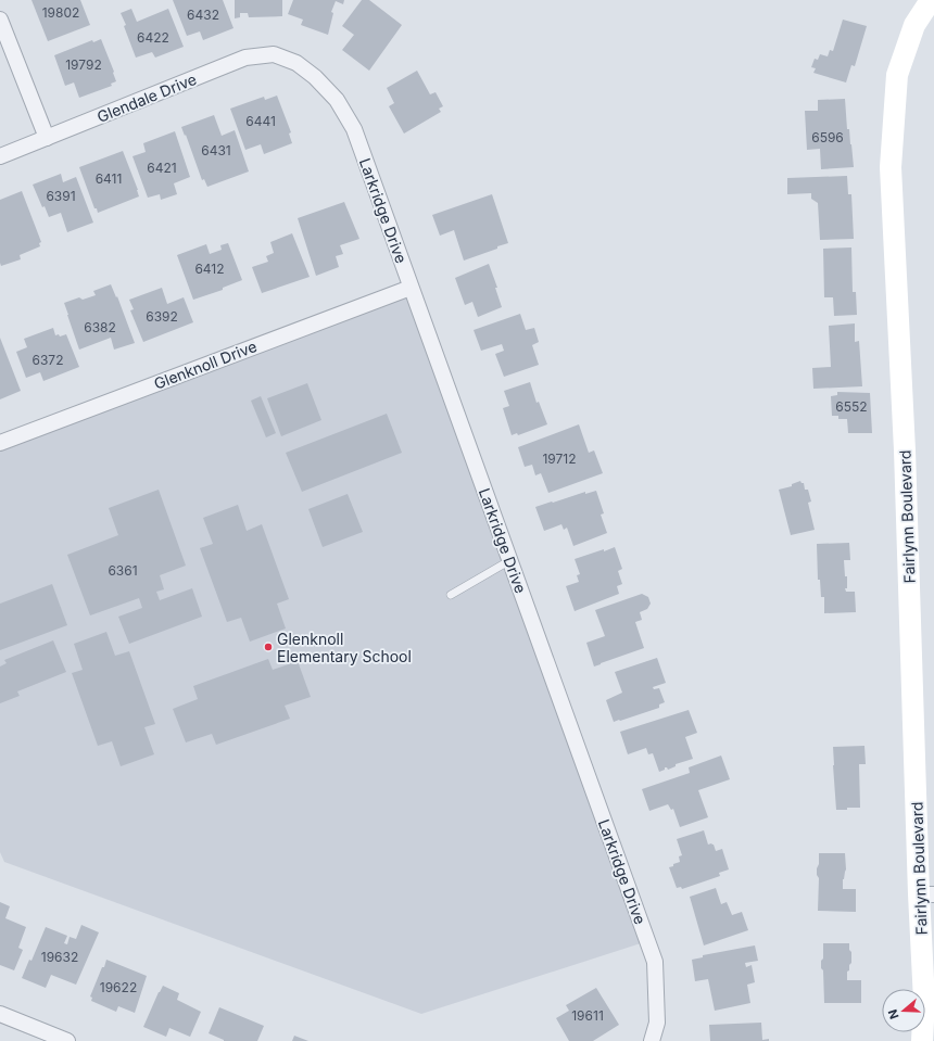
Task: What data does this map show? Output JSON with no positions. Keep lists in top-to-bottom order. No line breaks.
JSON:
{"streets":{"street":["Glendale Drive","Larkridge Drive","Glenknoll Drive","Fairlynn Boulevard"]},"crossings":[["Glendale Drive","Larkridge Drive"],["Larkridge Drive","Glenknoll Drive"]],"places":["Glenknoll Elementary School"],"house_numbers":["19802","6432","6422","19792","6441","6596","6431","6421","6411","6391","6412","6392","6382","6372","6552","19712","6361","19632","19622","19611"],"north":"left"}
